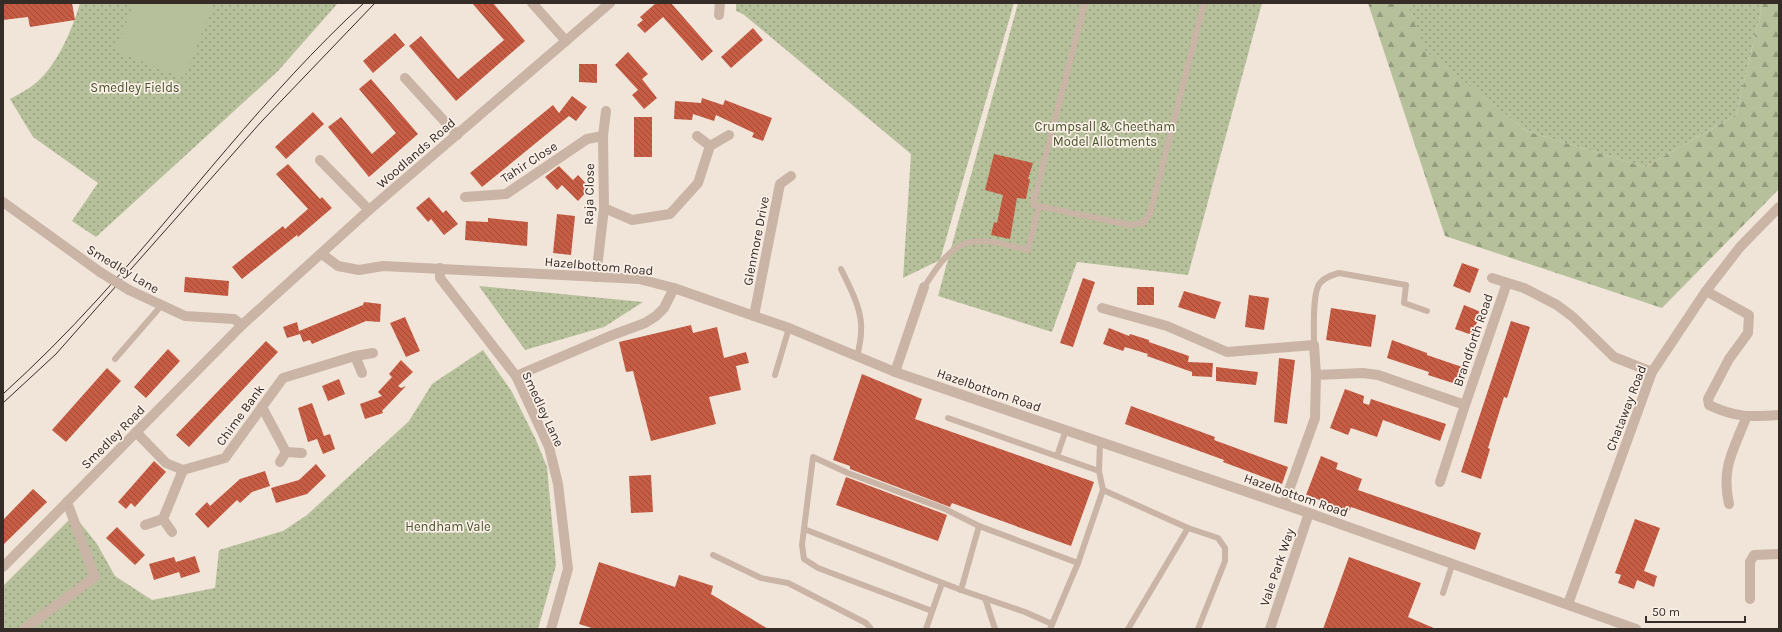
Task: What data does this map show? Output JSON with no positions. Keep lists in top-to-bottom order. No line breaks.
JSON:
{"streets":{"street":["Woodlands Road","Tahir Close","Raja Close","Glenmore Drive","Hazelbottom Road","Smedley Lane","Brandforth Road","Chataway Road","Chime Bank","Smedley Road","Vale Park Way"]},"crossings":[["Woodlands Road","Hazelbottom Road"],["Woodlands Road","Smedley Lane"],["Woodlands Road","Smedley Road"],["Tahir Close","Raja Close"],["Raja Close","Hazelbottom Road"],["Glenmore Drive","Hazelbottom Road"],["Hazelbottom Road","Smedley Lane"],["Hazelbottom Road","Chataway Road"],["Hazelbottom Road","Vale Park Way"],["Smedley Lane","Smedley Road"],["Brandforth Road","Chataway Road"]],"parks":["Smedley Fields","Crumpsall & Cheetham Model Allotments","Hendham Vale"],"scale_bar":"50 m"}
